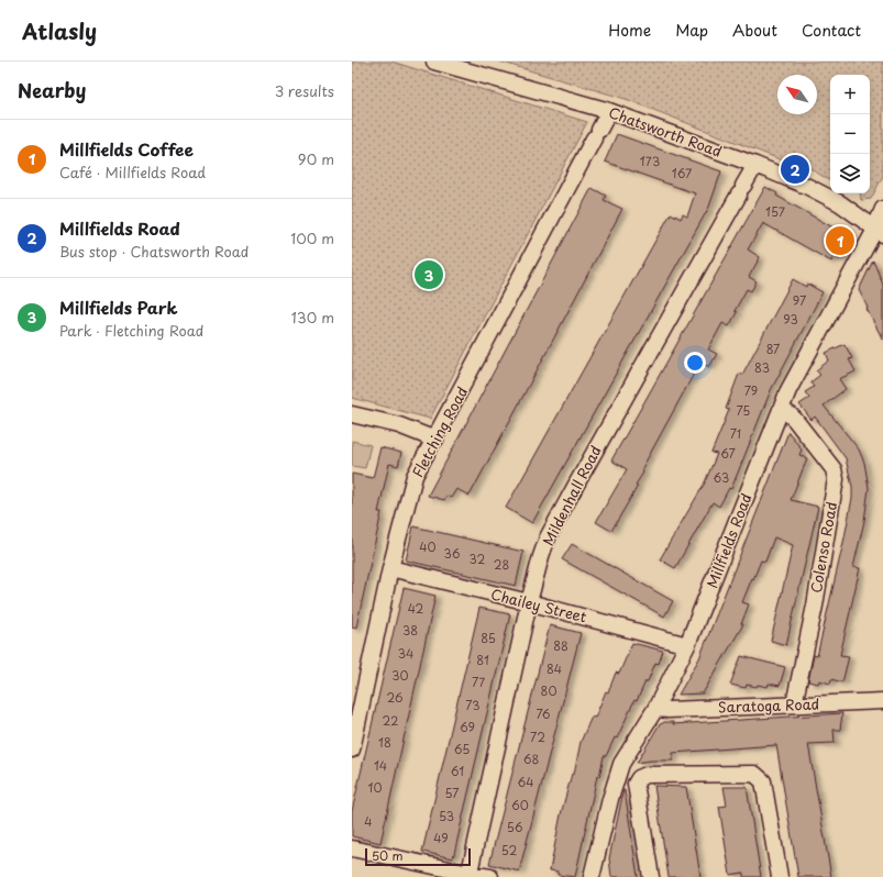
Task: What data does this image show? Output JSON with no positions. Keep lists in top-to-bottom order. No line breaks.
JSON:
{"streets":{"street":["Chatsworth Road","Fletching Road","Mildenhall Road","Millfields Road","Colenso Road","Chailey Street","Saratoga Road"]},"crossings":[["Chatsworth Road","Fletching Road"],["Chatsworth Road","Mildenhall Road"],["Chatsworth Road","Millfields Road"],["Fletching Road","Chailey Street"],["Mildenhall Road","Chailey Street"],["Millfields Road","Colenso Road"],["Millfields Road","Chailey Street"],["Millfields Road","Saratoga Road"],["Colenso Road","Saratoga Road"]],"house_numbers":["173","167","157","97","93","87","83","79","75","71","67","63","40","36","32","28","42","38","85","88","34","81","84","30","77","80","26","73","76","22","69","72","18","65","68","14","61","64","10","57","60","53","4","56","49","52"],"scale_bar":"50 m","north":"top left","page":{"header":"Atlasly","nav":["Home","Map","About","Contact"],"heading":["Nearby","3 results"],"map_buttons":["+","−"],"list":[{"mark":"1","name":"Millfields Coffee","note":"Café · Millfields Road","value":"90 m"},{"mark":"2","name":"Millfields Road","note":"Bus stop · Chatsworth Road","value":"100 m"},{"mark":"3","name":"Millfields Park","note":"Park · Fletching Road","value":"130 m"}],"pins":["2","1","3"],"scale":"50 m"}}
